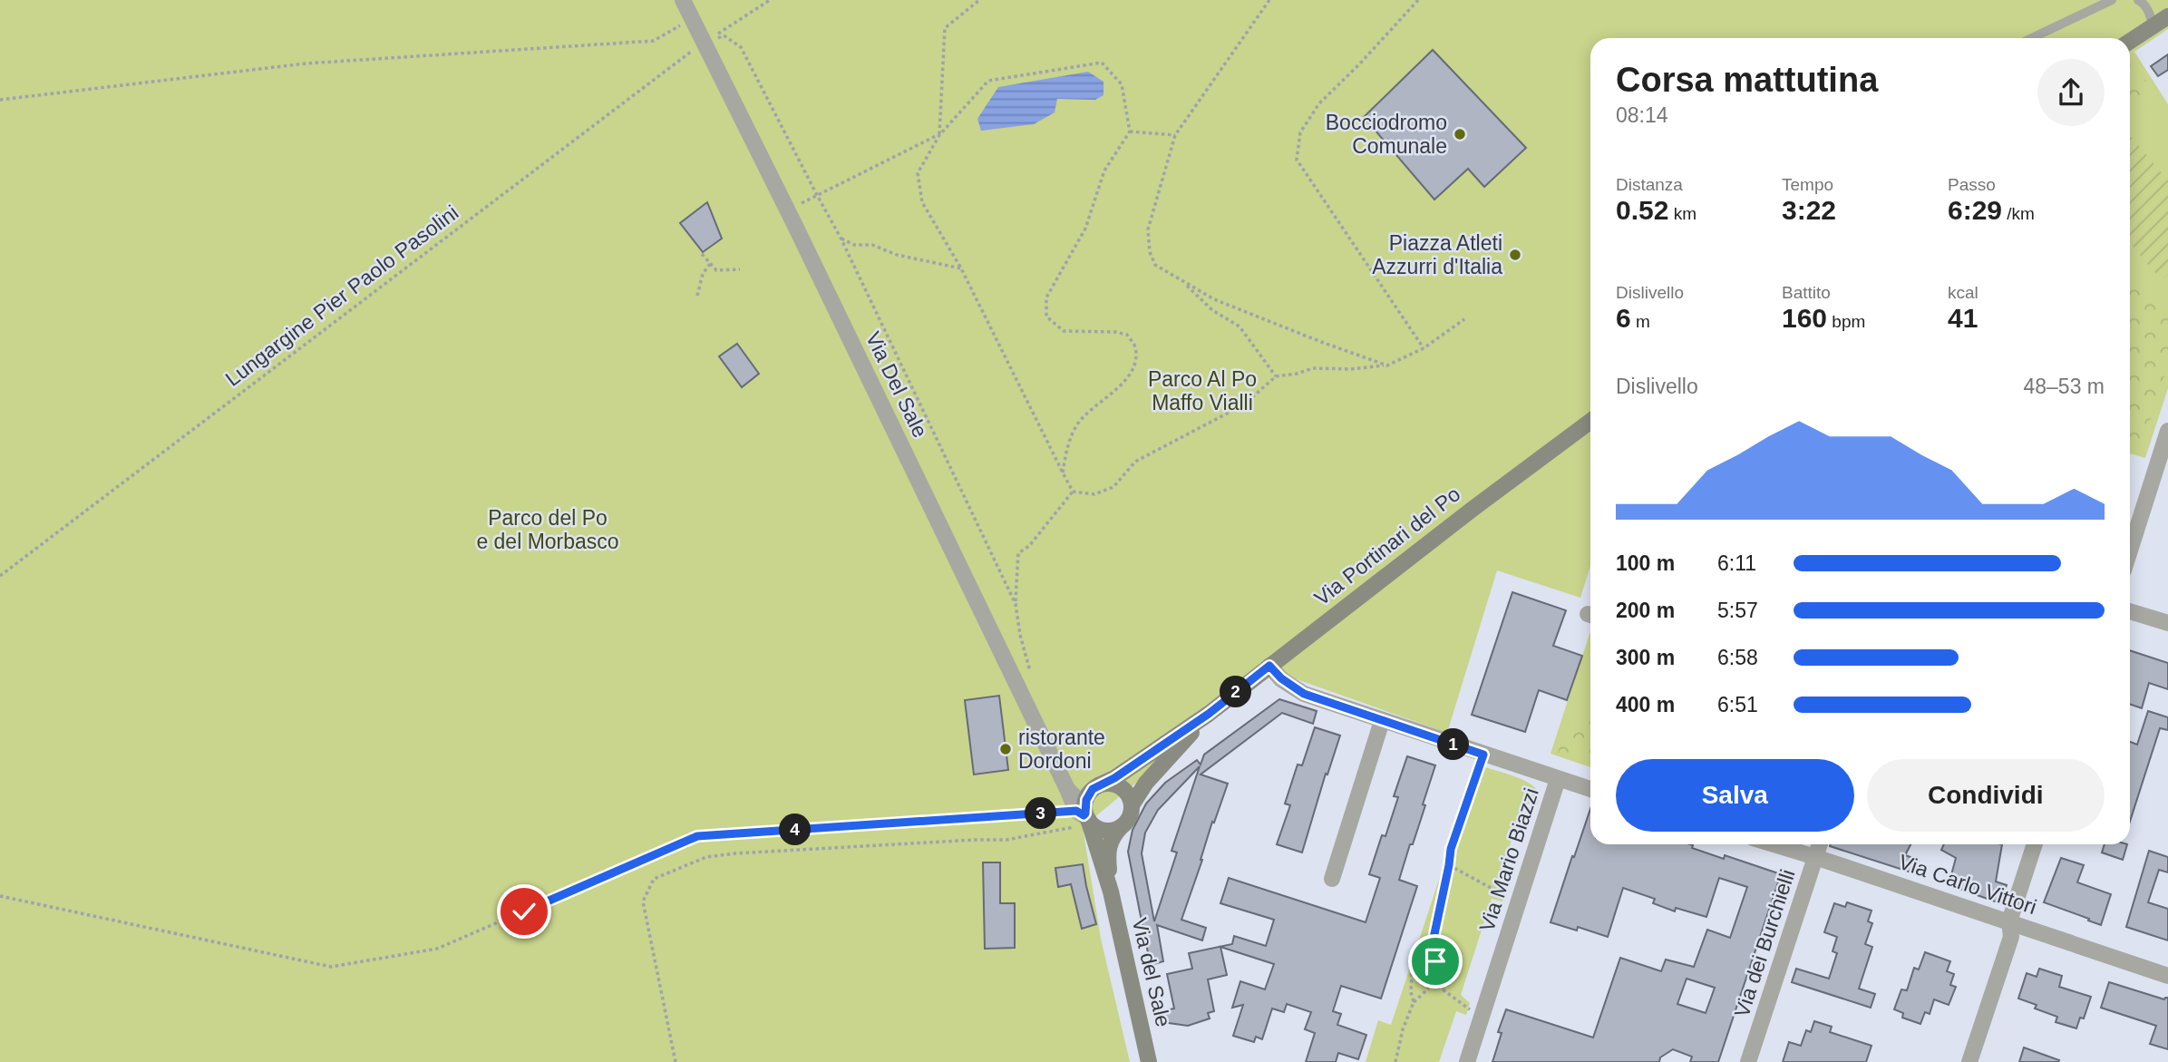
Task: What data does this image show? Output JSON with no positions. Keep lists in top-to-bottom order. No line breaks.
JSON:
{"streets":{"street":["Via Del Sale","Via Portinari del Po","Via Mario Biazzi","Via Carlo Vittori","Via dei Burchielli","Via del Sale"],"path":["Lungargine Pier Paolo Pasolini"]},"crossings":[["Lungargine Pier Paolo Pasolini","Via Del Sale"],["Via Del Sale","Via del Sale"],["Via Portinari del Po","Via del Sale"],["Via Carlo Vittori","Via dei Burchielli"]],"parks":["Parco Al Po Maffo Vialli","Parco del Po e del Morbasco"],"places":["Bocciodromo Comunale","Piazza Atleti Azzurri d'Italia","ristorante Dordoni"],"page":{"heading":["Corsa mattutina","08:14"],"stats":[["Distanza","0.52 km"],["Tempo","3:22"],["Passo","6:29 /km"],["Dislivello","6 m"],["Battito","160 bpm"],["kcal","41"]],"chart":["Dislivello","48–53 m"],"list":[{"name":"100 m","note":"6:11"},{"name":"200 m","note":"5:57"},{"name":"300 m","note":"6:58"},{"name":"400 m","note":"6:51"}],"pins":["2","1","3","4"],"buttons":["Salva","Condividi"]}}
